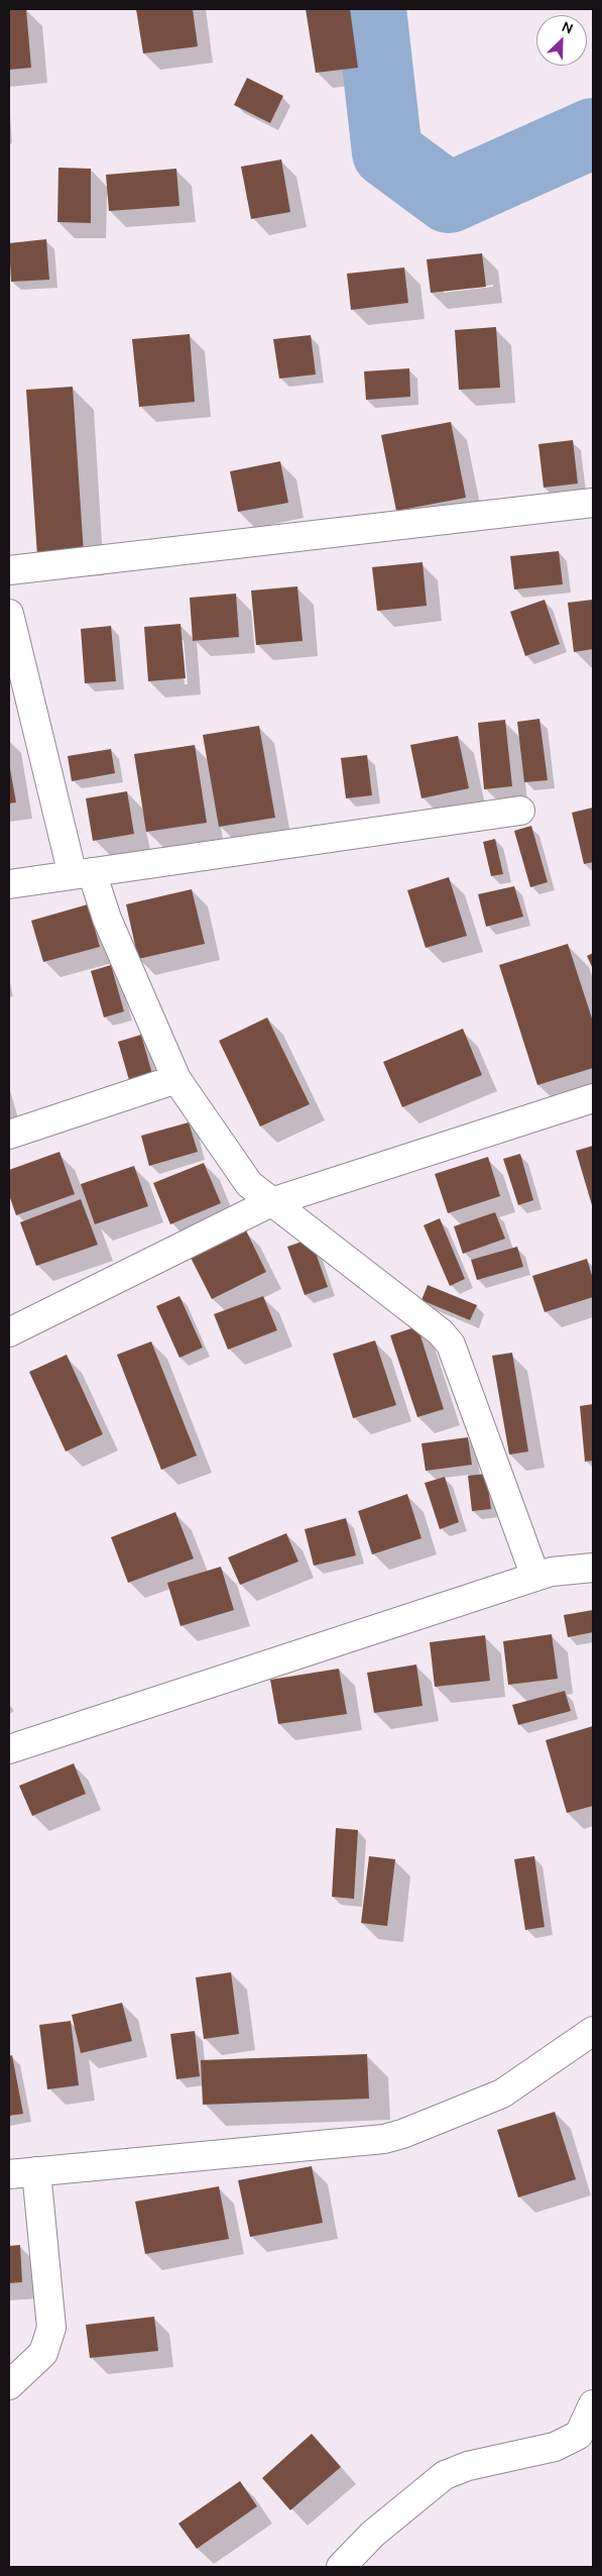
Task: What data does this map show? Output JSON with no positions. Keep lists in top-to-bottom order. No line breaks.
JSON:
{"north":"top right"}
